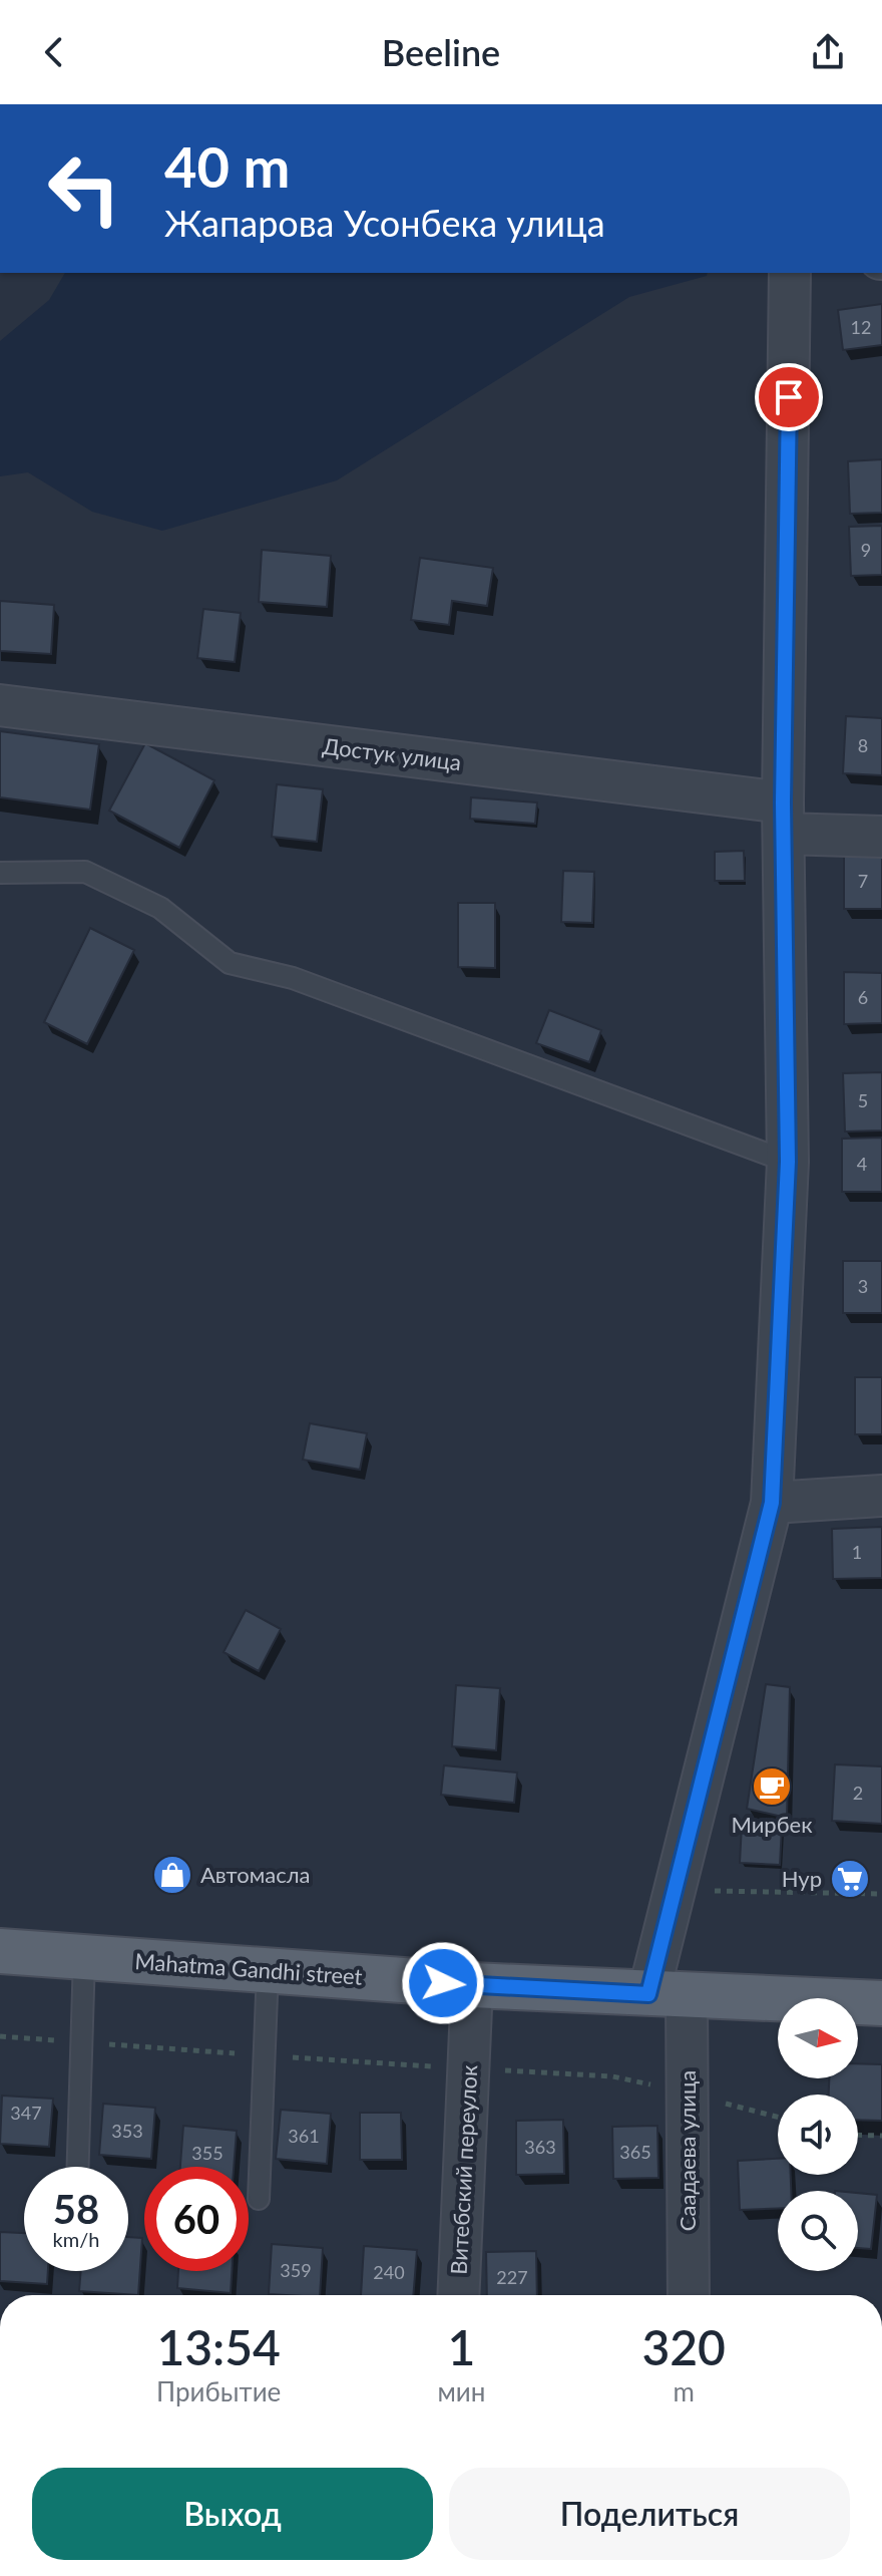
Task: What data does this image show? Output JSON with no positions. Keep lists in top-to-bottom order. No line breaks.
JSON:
{"streets":{"main road":["Mahatma Gandhi street"],"street":["Достук улица","Саадаева улица","Витебский переулок"]},"crossings":[["Достук улица","Саадаева улица"],["Mahatma Gandhi street","Саадаева улица"],["Mahatma Gandhi street","Витебский переулок"]],"places":{"cafe":["Мирбек"],"shop":["Автомасла"],"supermarket":["Нур"]},"house_numbers":["12","9","8","7","6","5","4","3","1","2","347","353","361","363","365","355","359","240","227"],"north":"right","page":{"header":"Beeline","turn":["40 m","Жапарова Усонбека улица"],"speed":"58 km/h","limit":"60","eta":["13:54","Прибытие","1","мин","320","m"],"buttons":["Выход","Поделиться"]}}
